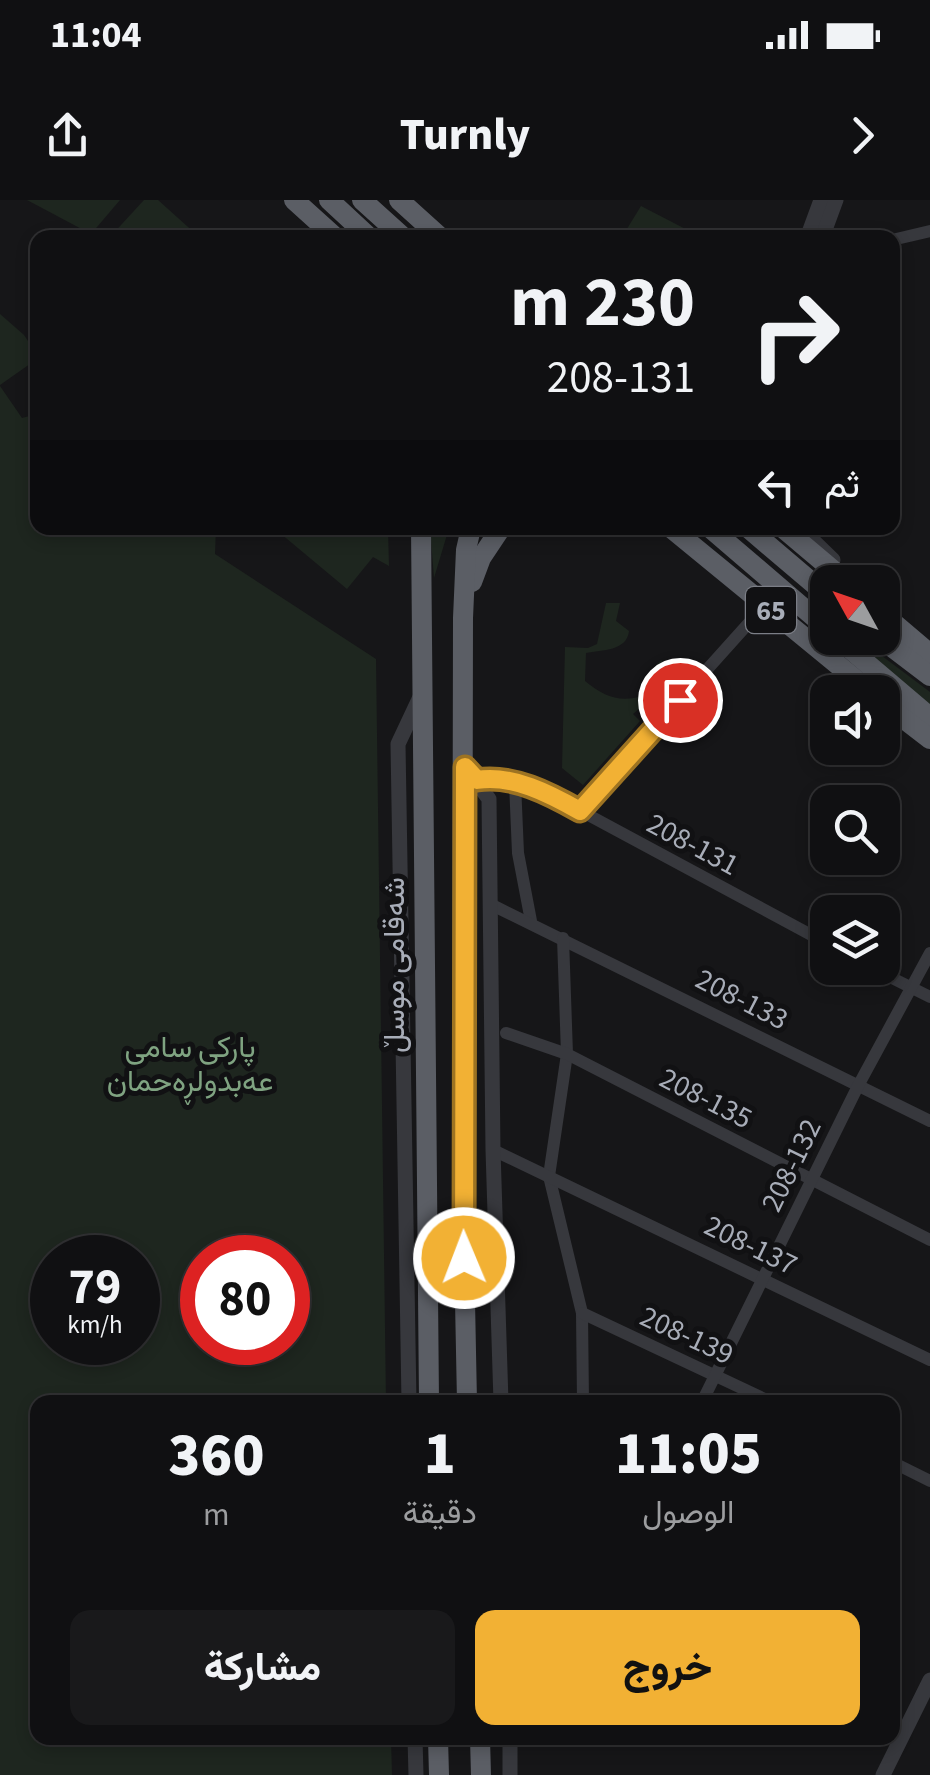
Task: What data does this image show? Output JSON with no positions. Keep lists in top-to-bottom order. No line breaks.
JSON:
{"streets":{"highway":["65","شەقامی موسڵ"],"street":["208-131","208-133","208-135","208-132","208-137","208-139"]},"crossings":[["208-133","208-132"],["208-135","208-132"],["208-132","208-137"],["208-132","208-139"]],"parks":["پارکی سامی عەبدولڕەحمان"],"north":"top left","page":{"status":"11:04","header":"Turnly","turn":["230 m","208-131"],"then":"ثم","speed":"79 km/h","limit":"80","eta":["11:05","الوصول","1","دقيقة","360","m"],"buttons":["خروج","مشاركة"]}}
